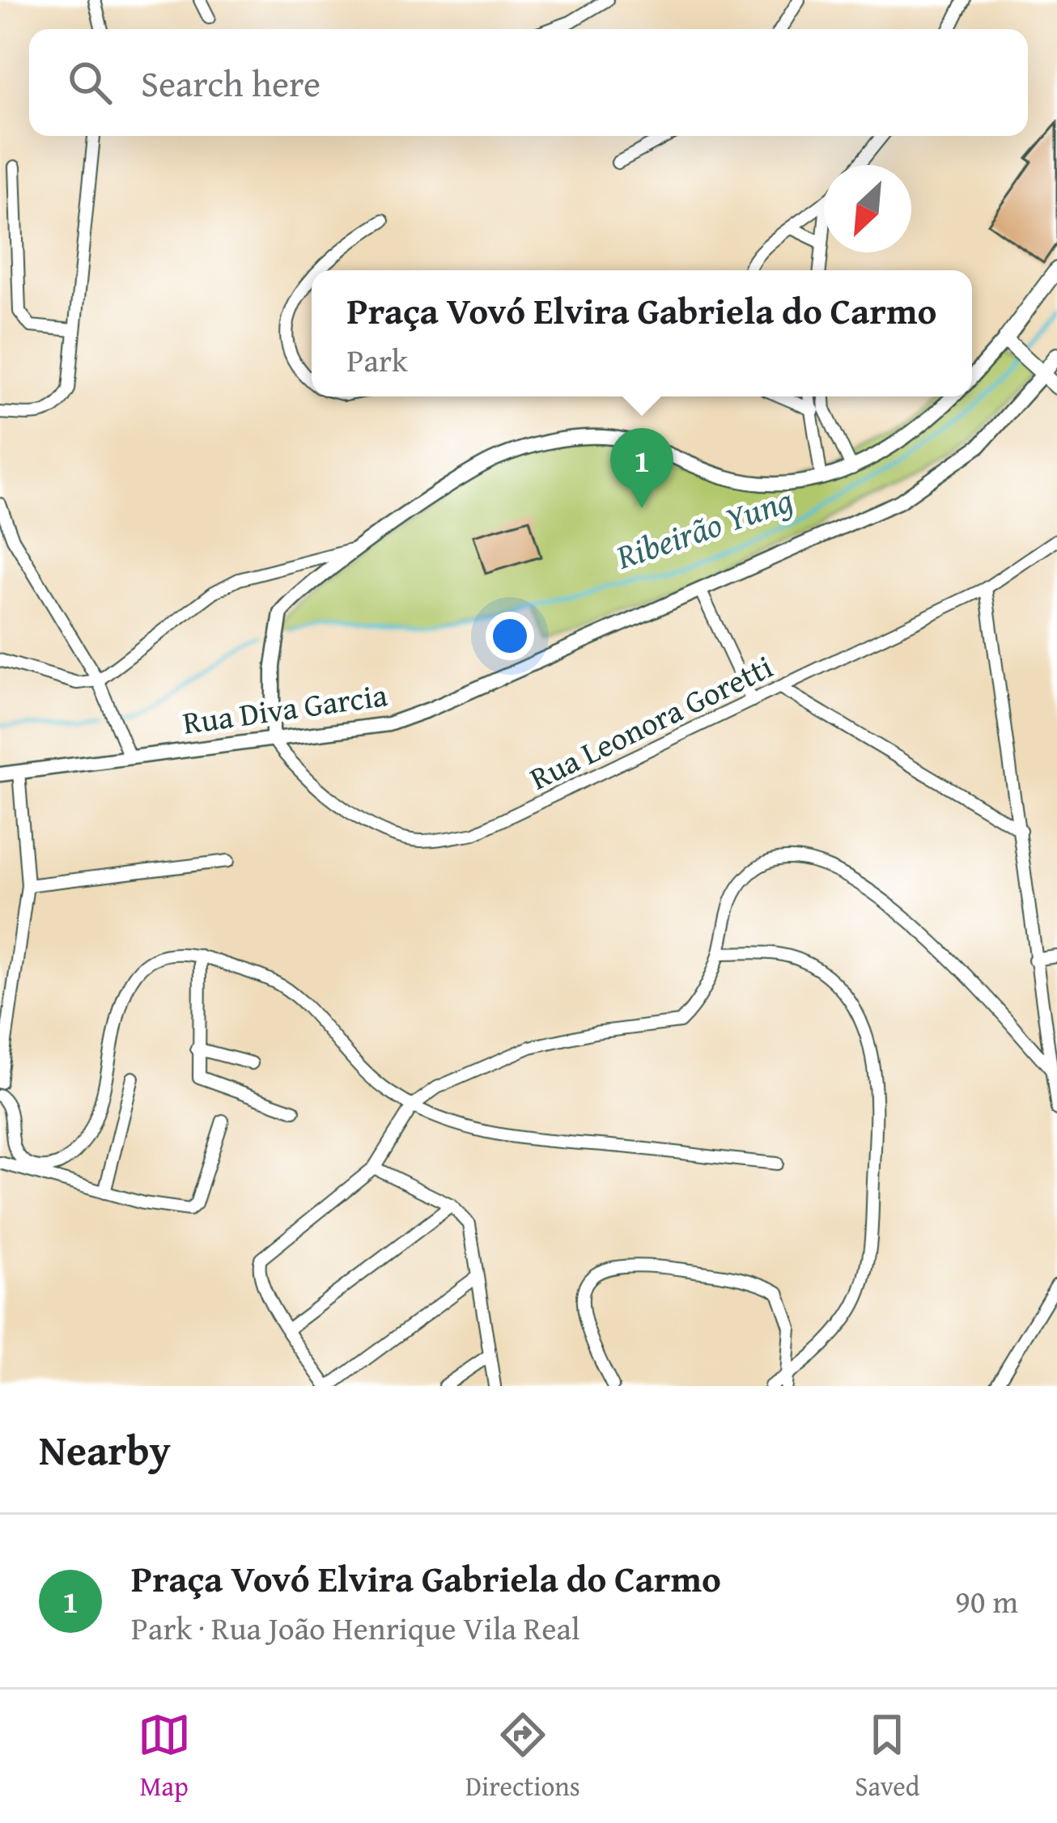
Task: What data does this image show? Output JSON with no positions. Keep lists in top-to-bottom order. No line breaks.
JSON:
{"streets":{"main road":["Rua Diva Garcia"],"street":["Rua Leonora Goretti"]},"crossings":[["Rua Diva Garcia","Rua Leonora Goretti"]],"water":["Ribeirão Yung"],"north":"bottom left","page":{"search":"Search here","popup":["Praça Vovó Elvira Gabriela do Carmo","Park"],"pins":"1","heading":"Nearby","list":[{"mark":"1","name":"Praça Vovó Elvira Gabriela do Carmo","note":"Park · Rua João Henrique Vila Real","value":"90 m"}],"nav":["Map","Directions","Saved"]}}
